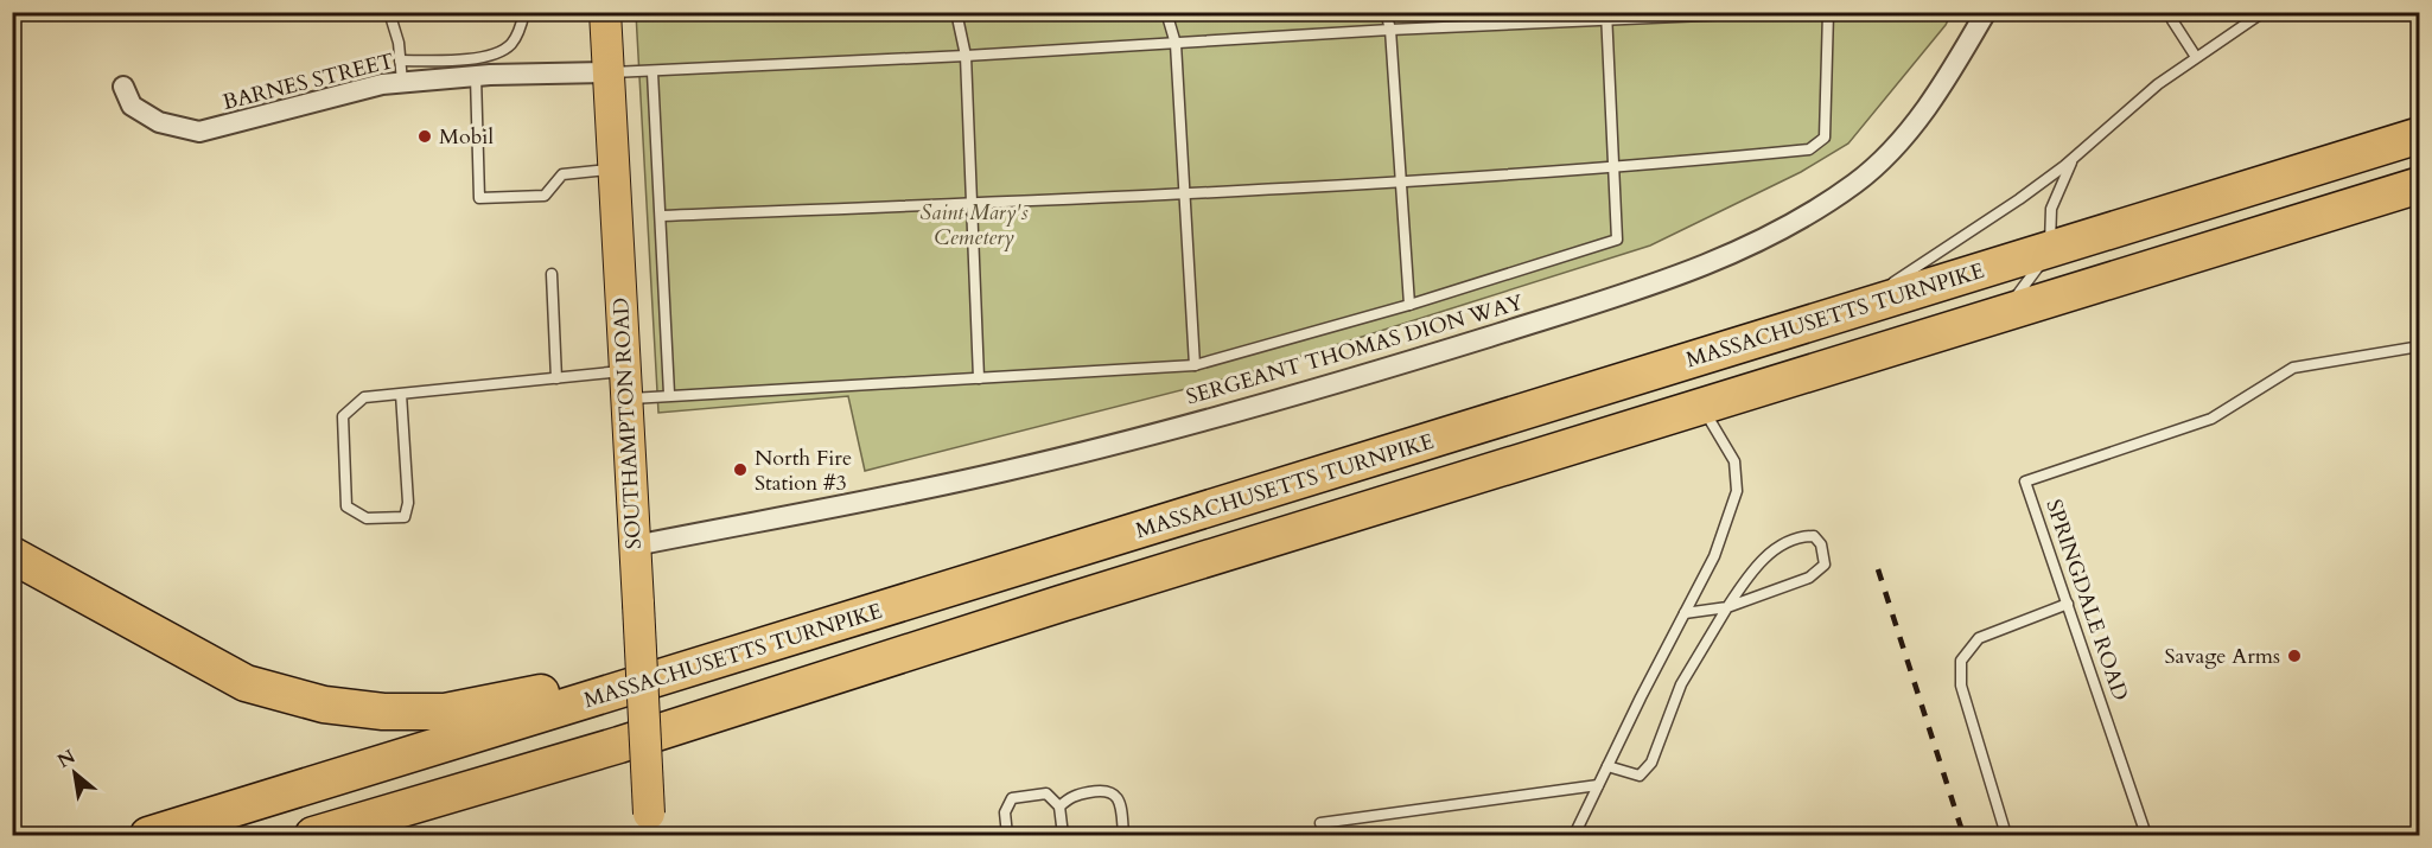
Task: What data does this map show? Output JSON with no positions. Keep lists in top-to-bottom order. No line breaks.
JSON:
{"streets":{"highway":["MASSACHUSETTS TURNPIKE"],"main road":["SOUTHAMPTON ROAD"],"street":["BARNES STREET","SERGEANT THOMAS DION WAY"],"lane":["SPRINGDALE ROAD"]},"crossings":[["BARNES STREET","SOUTHAMPTON ROAD"],["SERGEANT THOMAS DION WAY","SOUTHAMPTON ROAD"]],"parks":["Saint Mary's Cemetery"],"places":["Mobil","North Fire Station #3","Savage Arms"],"north":"top left"}
